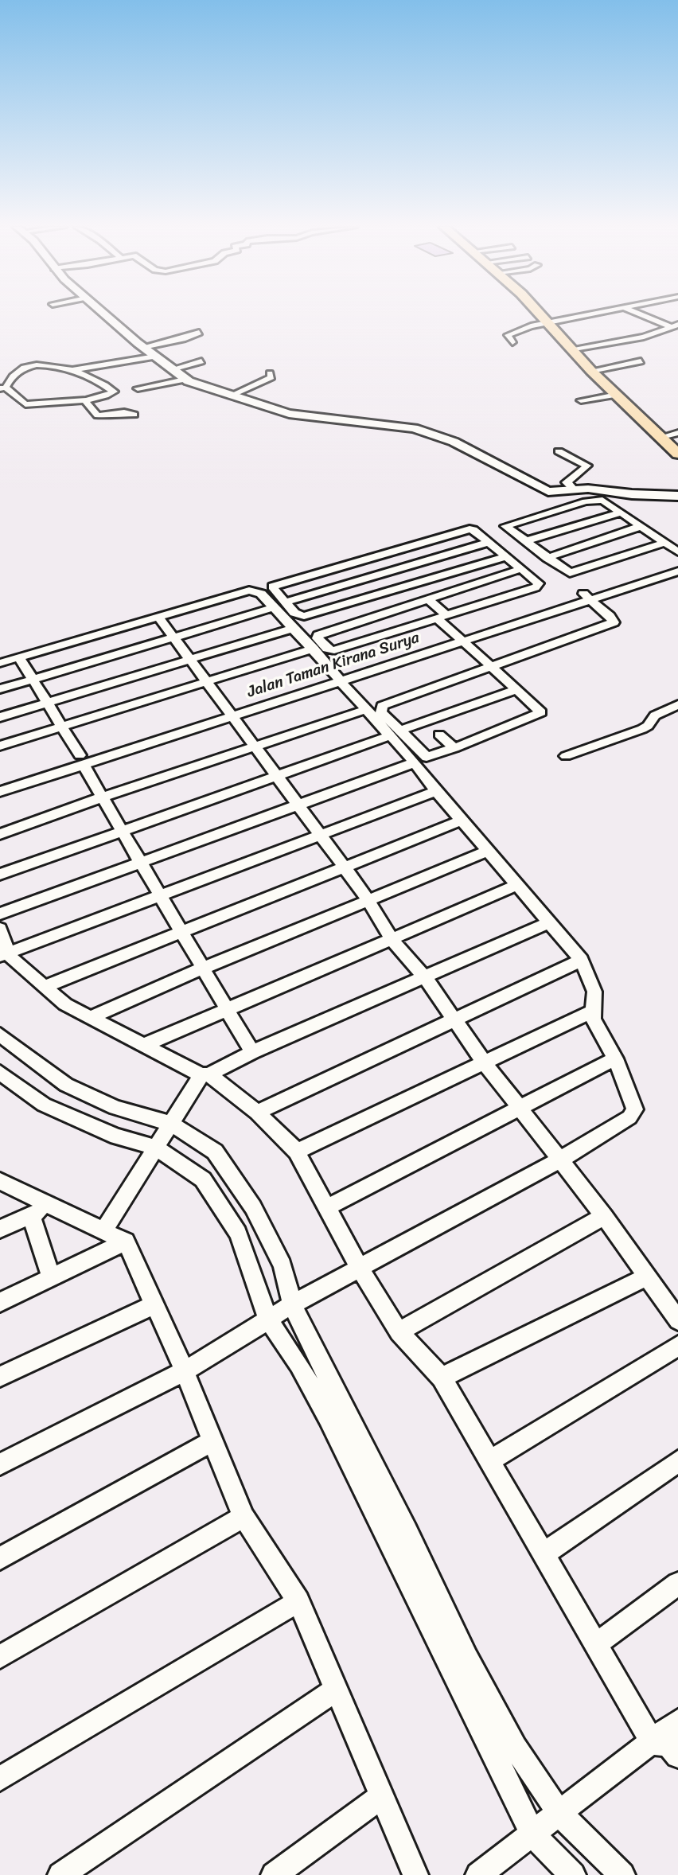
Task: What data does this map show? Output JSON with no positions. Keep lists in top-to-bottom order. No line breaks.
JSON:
{"streets":{"street":["Jalan Taman Kirana Surya"]}}
